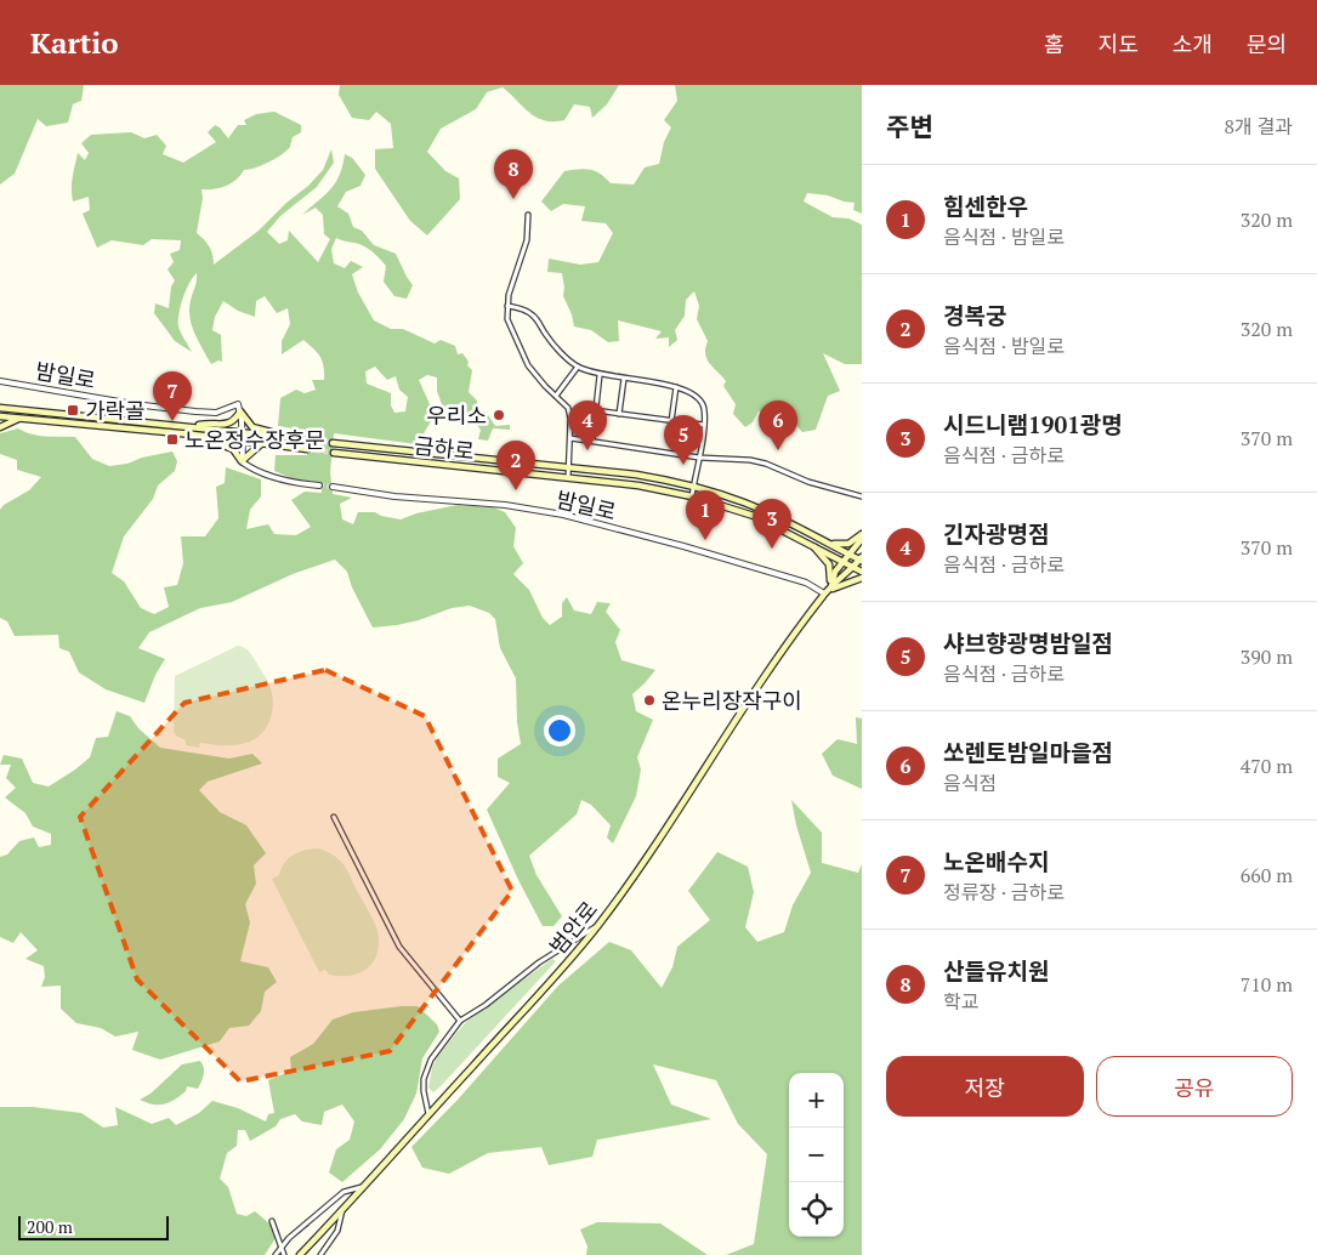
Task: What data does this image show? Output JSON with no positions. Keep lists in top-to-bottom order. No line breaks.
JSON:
{"streets":{"main road":["금하로","범안로"],"street":["밤일로"]},"crossings":[["밤일로","범안로"],["금하로","범안로"]],"places":{"transit":["가락골","노온정수장후문"],"other":["우리소","온누리장작구이"]},"scale_bar":"200 m","page":{"header":"Kartio","nav":["홈","지도","소개","문의"],"heading":["주변","8개 결과"],"pins":["8","7","4","6","5","2","1","3"],"list":[{"mark":"1","name":"힘센한우","note":"음식점 · 밤일로","value":"320 m"},{"mark":"2","name":"경복궁","note":"음식점 · 밤일로","value":"320 m"},{"mark":"3","name":"시드니램1901광명","note":"음식점 · 금하로","value":"370 m"},{"mark":"4","name":"긴자광명점","note":"음식점 · 금하로","value":"370 m"},{"mark":"5","name":"샤브향광명밤일점","note":"음식점 · 금하로","value":"390 m"},{"mark":"6","name":"쏘렌토밤일마을점","note":"음식점","value":"470 m"},{"mark":"7","name":"노온배수지","note":"정류장 · 금하로","value":"660 m"},{"mark":"8","name":"산들유치원","note":"학교","value":"710 m"}],"buttons":["저장","공유"],"map_buttons":["+","−"],"scale":"200 m"}}
